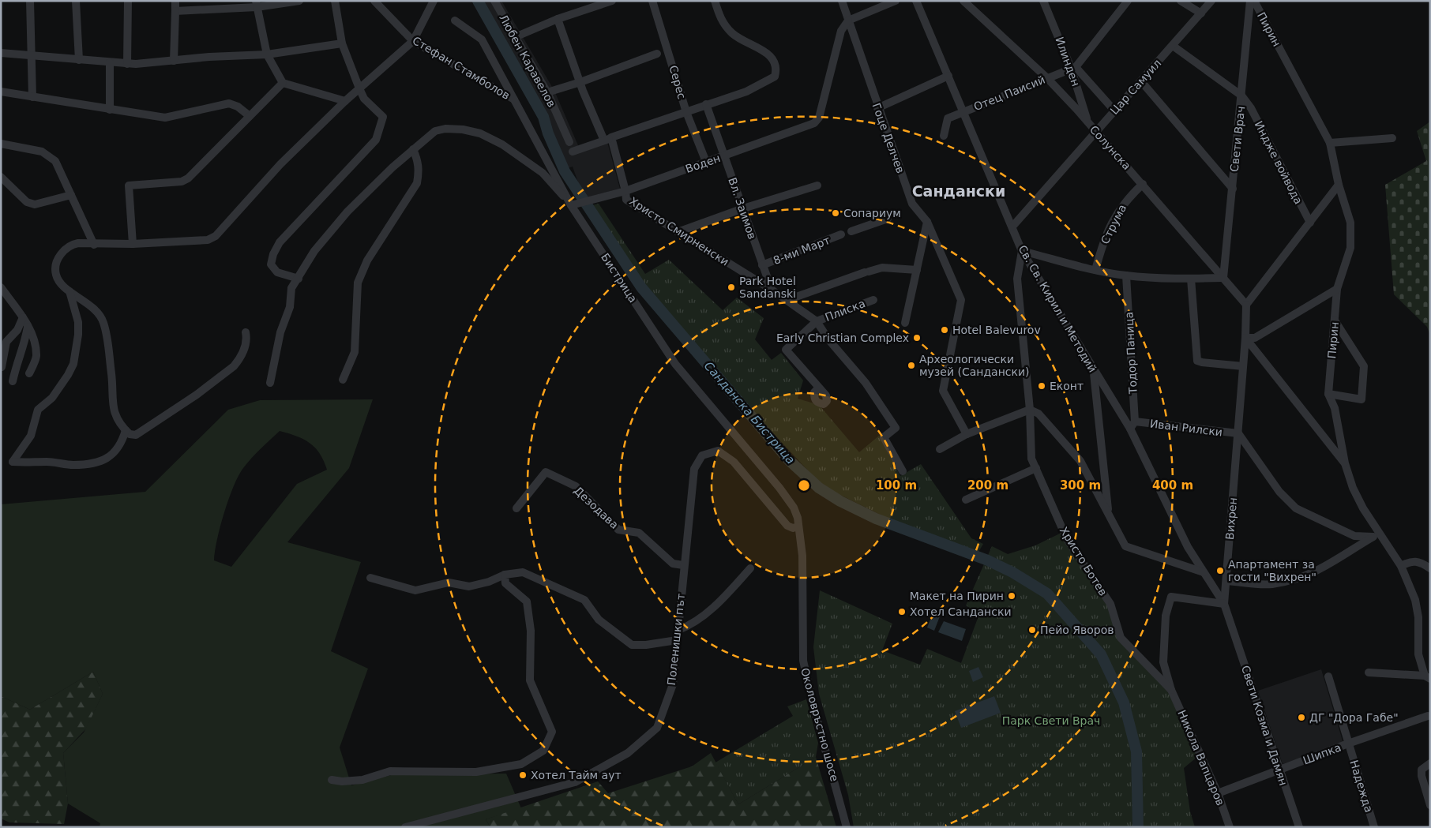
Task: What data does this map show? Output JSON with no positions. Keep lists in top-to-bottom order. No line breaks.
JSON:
{"streets":{"street":["Пирин","Любен Каравелов","Илинден","Стефан Стамболов","Серес","Цар Самуил","Отец Паисий","Гоце Делчев","Свети Врач","Солунска","Индже войвода","Воден","Вл. Заимов","Струма","Христо Смирненски","8-ми Март","Бистрица","Св. Св. Кирил и Методий","Плиска","Тодор Паница","Иван Рилски","Дезодава","Вихрен","Христо Ботев","Поленишки път","Околовръстно шосе","Свети Козма и Дамян","Шипка","Никола Вапцаров","Надежда"]},"crossings":[["Илинден","Отец Паисий"],["Илинден","Солунска"],["Стефан Стамболов","Бистрица"],["Серес","Воден"],["Цар Самуил","Солунска"],["Цар Самуил","Индже войвода"],["Цар Самуил","Св. Св. Кирил и Методий"],["Отец Паисий","Солунска"],["Отец Паисий","Св. Св. Кирил и Методий"],["Гоце Делчев","Воден"],["Свети Врач","Солунска"],["Свети Врач","Индже войвода"],["Солунска","Струма"],["Солунска","Вихрен"],["Воден","Вл. Заимов"],["Воден","Христо Смирненски"],["Воден","Бистрица"],["Вл. Заимов","Христо Смирненски"],["Вл. Заимов","8-ми Март"],["Христо Смирненски","Плиска"],["Бистрица","Поленишки път"],["Бистрица","Околовръстно шосе"],["Св. Св. Кирил и Методий","Вихрен"],["Св. Св. Кирил и Методий","Христо Ботев"],["Св. Св. Кирил и Методий","Свети Козма и Дамян"],["Тодор Паница","Иван Рилски"],["Иван Рилски","Вихрен"],["Дезодава","Поленишки път"],["Вихрен","Свети Козма и Дамян"],["Христо Ботев","Никола Вапцаров"],["Поленишки път","Околовръстно шосе"],["Свети Козма и Дамян","Шипка"],["Шипка","Никола Вапцаров"],["Шипка","Надежда"]],"districts":["Сандански"],"water":["Санданска Бистрица"],"parks":["Парк Свети Врач"],"places":["Сопариум","Park Hotel Sandanski","Hotel Balevurov","Early Christian Complex","Археологически музей (Сандански)","Еконт","Апартамент за гости \"Вихрен\"","Макет на Пирин","Хотел Сандански","Пейо Яворов","ДГ \"Дора Габе\"","Хотел Тайм аут"],"rings":["100 m","200 m","300 m","400 m"]}
